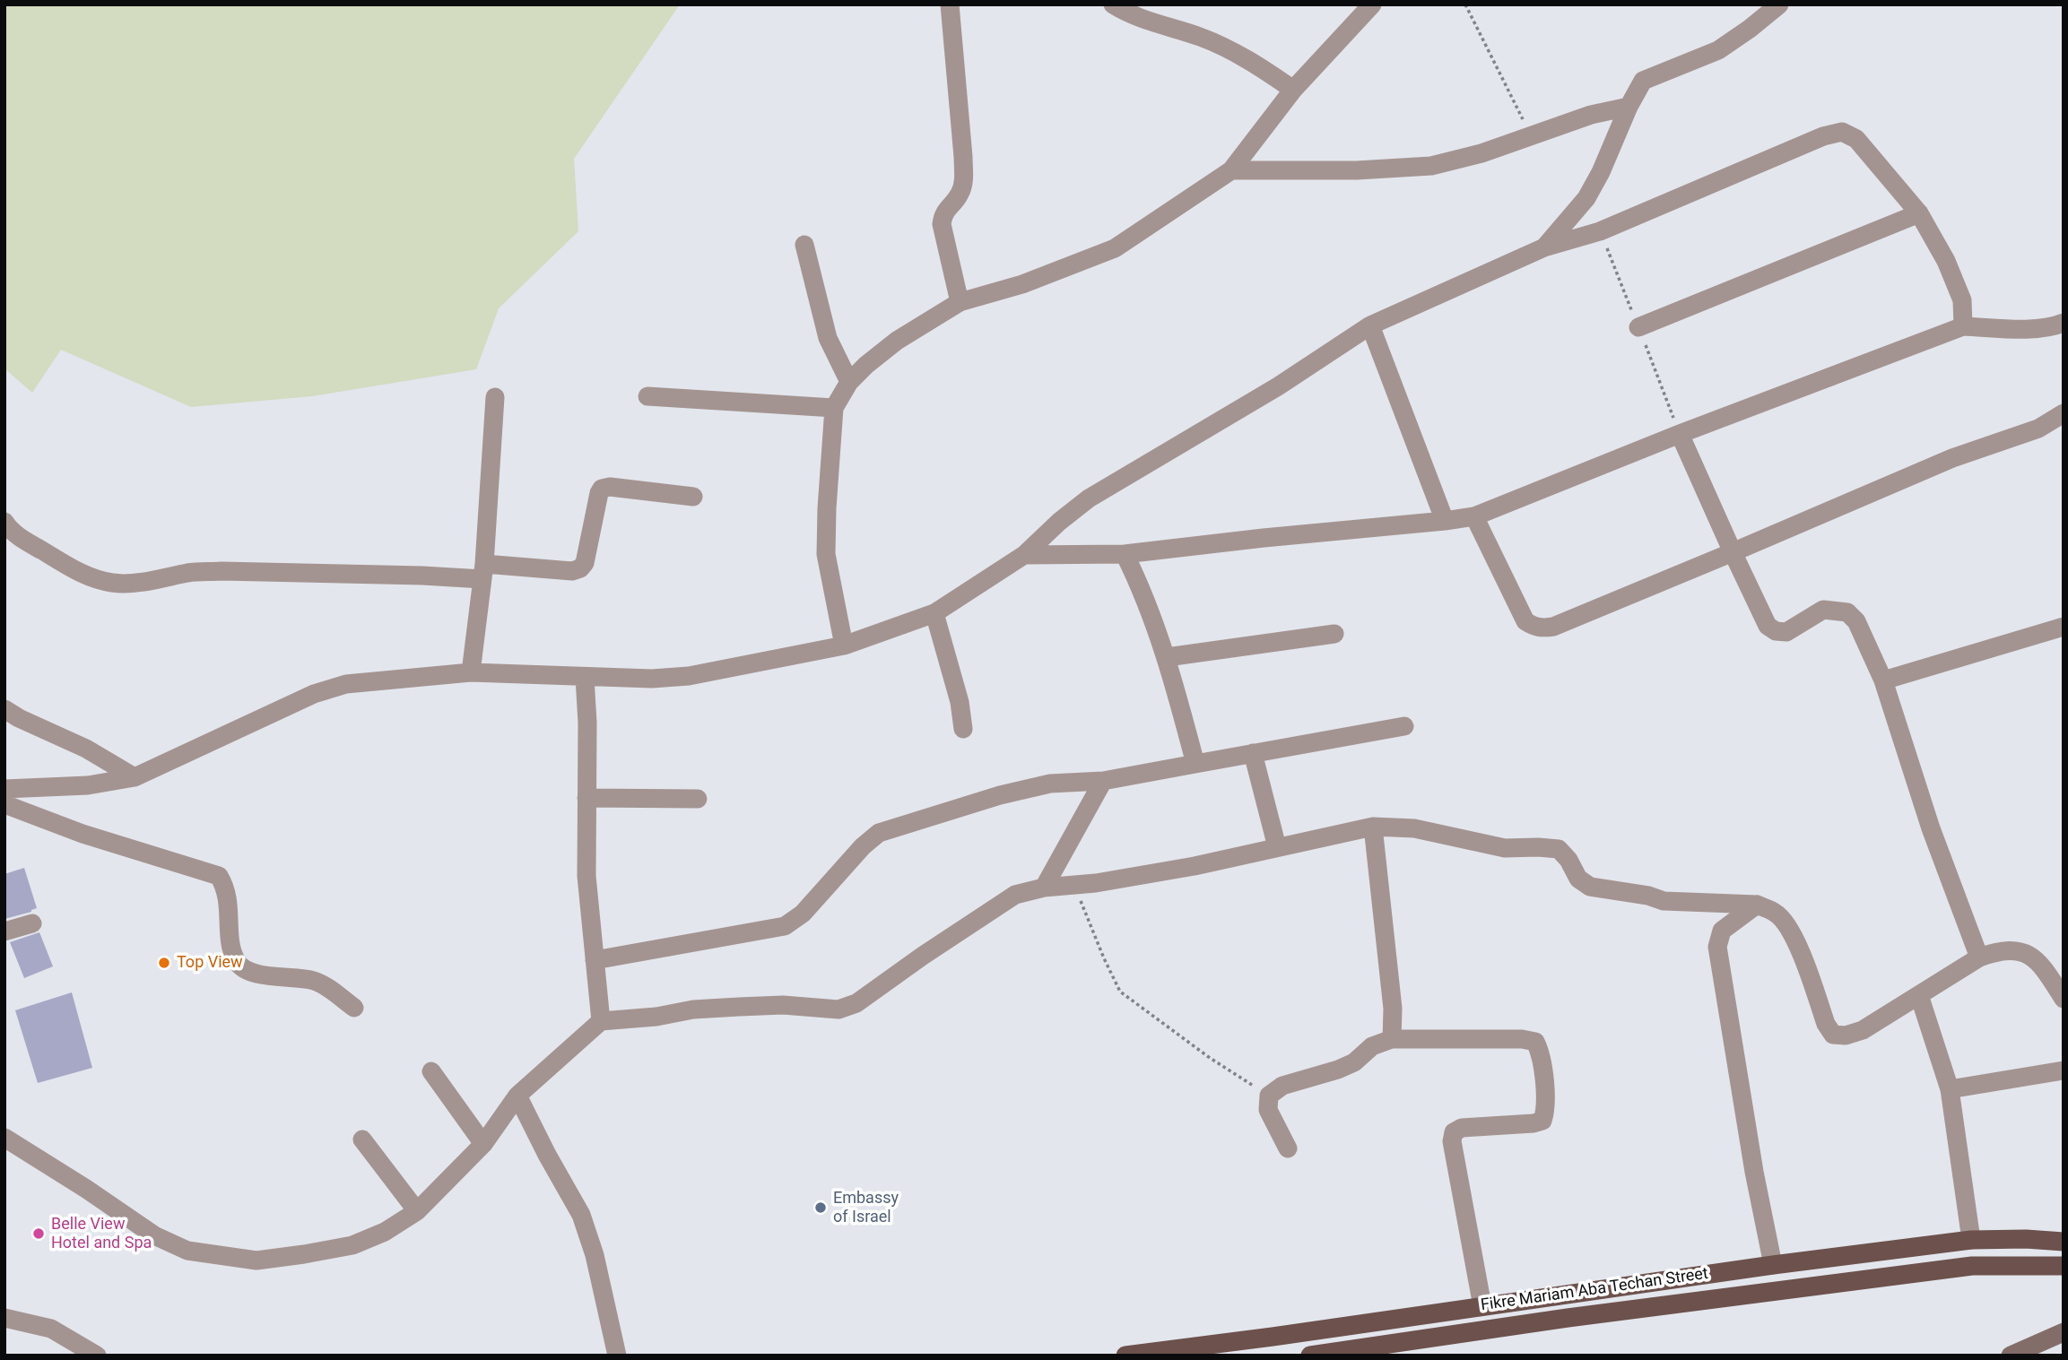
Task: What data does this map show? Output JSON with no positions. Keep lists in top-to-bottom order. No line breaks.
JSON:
{"streets":{"main road":["Fikre Mariam Aba Techan Street"]},"places":["Top View","Embassy of Israel","Belle View Hotel and Spa"]}
